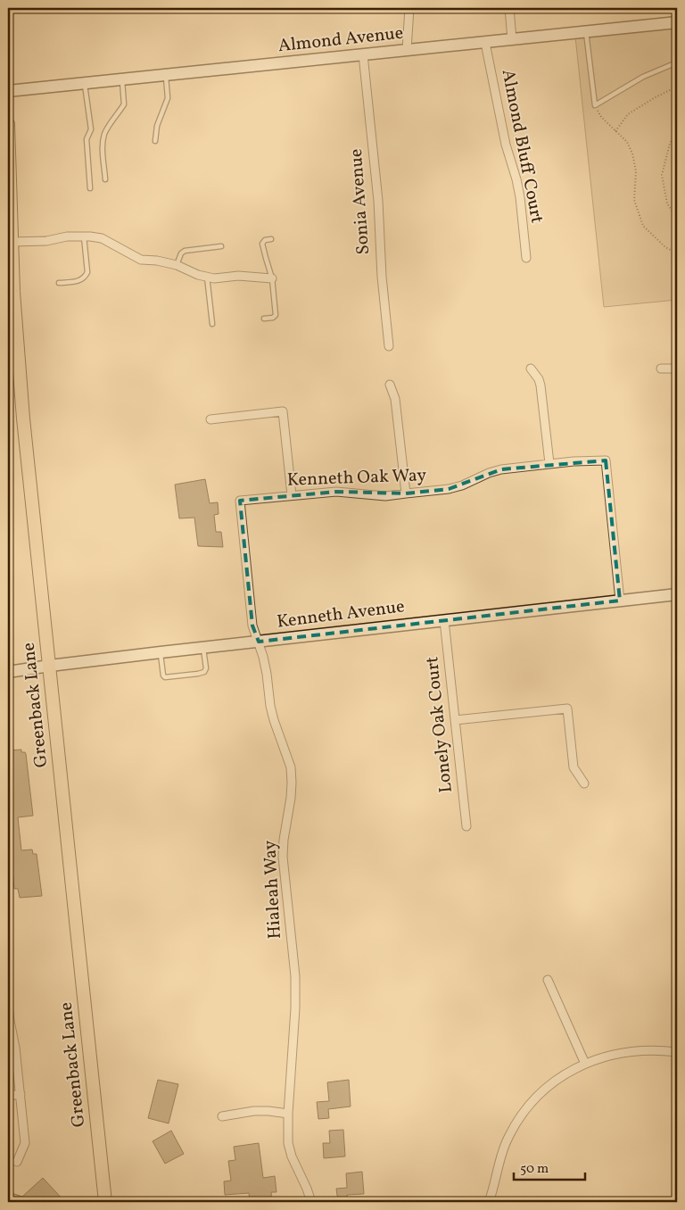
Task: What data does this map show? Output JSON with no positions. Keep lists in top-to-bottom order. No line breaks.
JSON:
{"streets":{"main road":["Greenback Lane"],"street":["Almond Avenue","Almond Bluff Court","Sonia Avenue","Kenneth Oak Way","Kenneth Avenue","Lonely Oak Court","Hialeah Way"]},"crossings":[["Almond Avenue","Almond Bluff Court"],["Almond Avenue","Sonia Avenue"],["Kenneth Oak Way","Kenneth Avenue"],["Kenneth Oak Way","Hialeah Way"],["Kenneth Avenue","Greenback Lane"],["Kenneth Avenue","Lonely Oak Court"],["Kenneth Avenue","Hialeah Way"]],"scale_bar":"50 m"}
